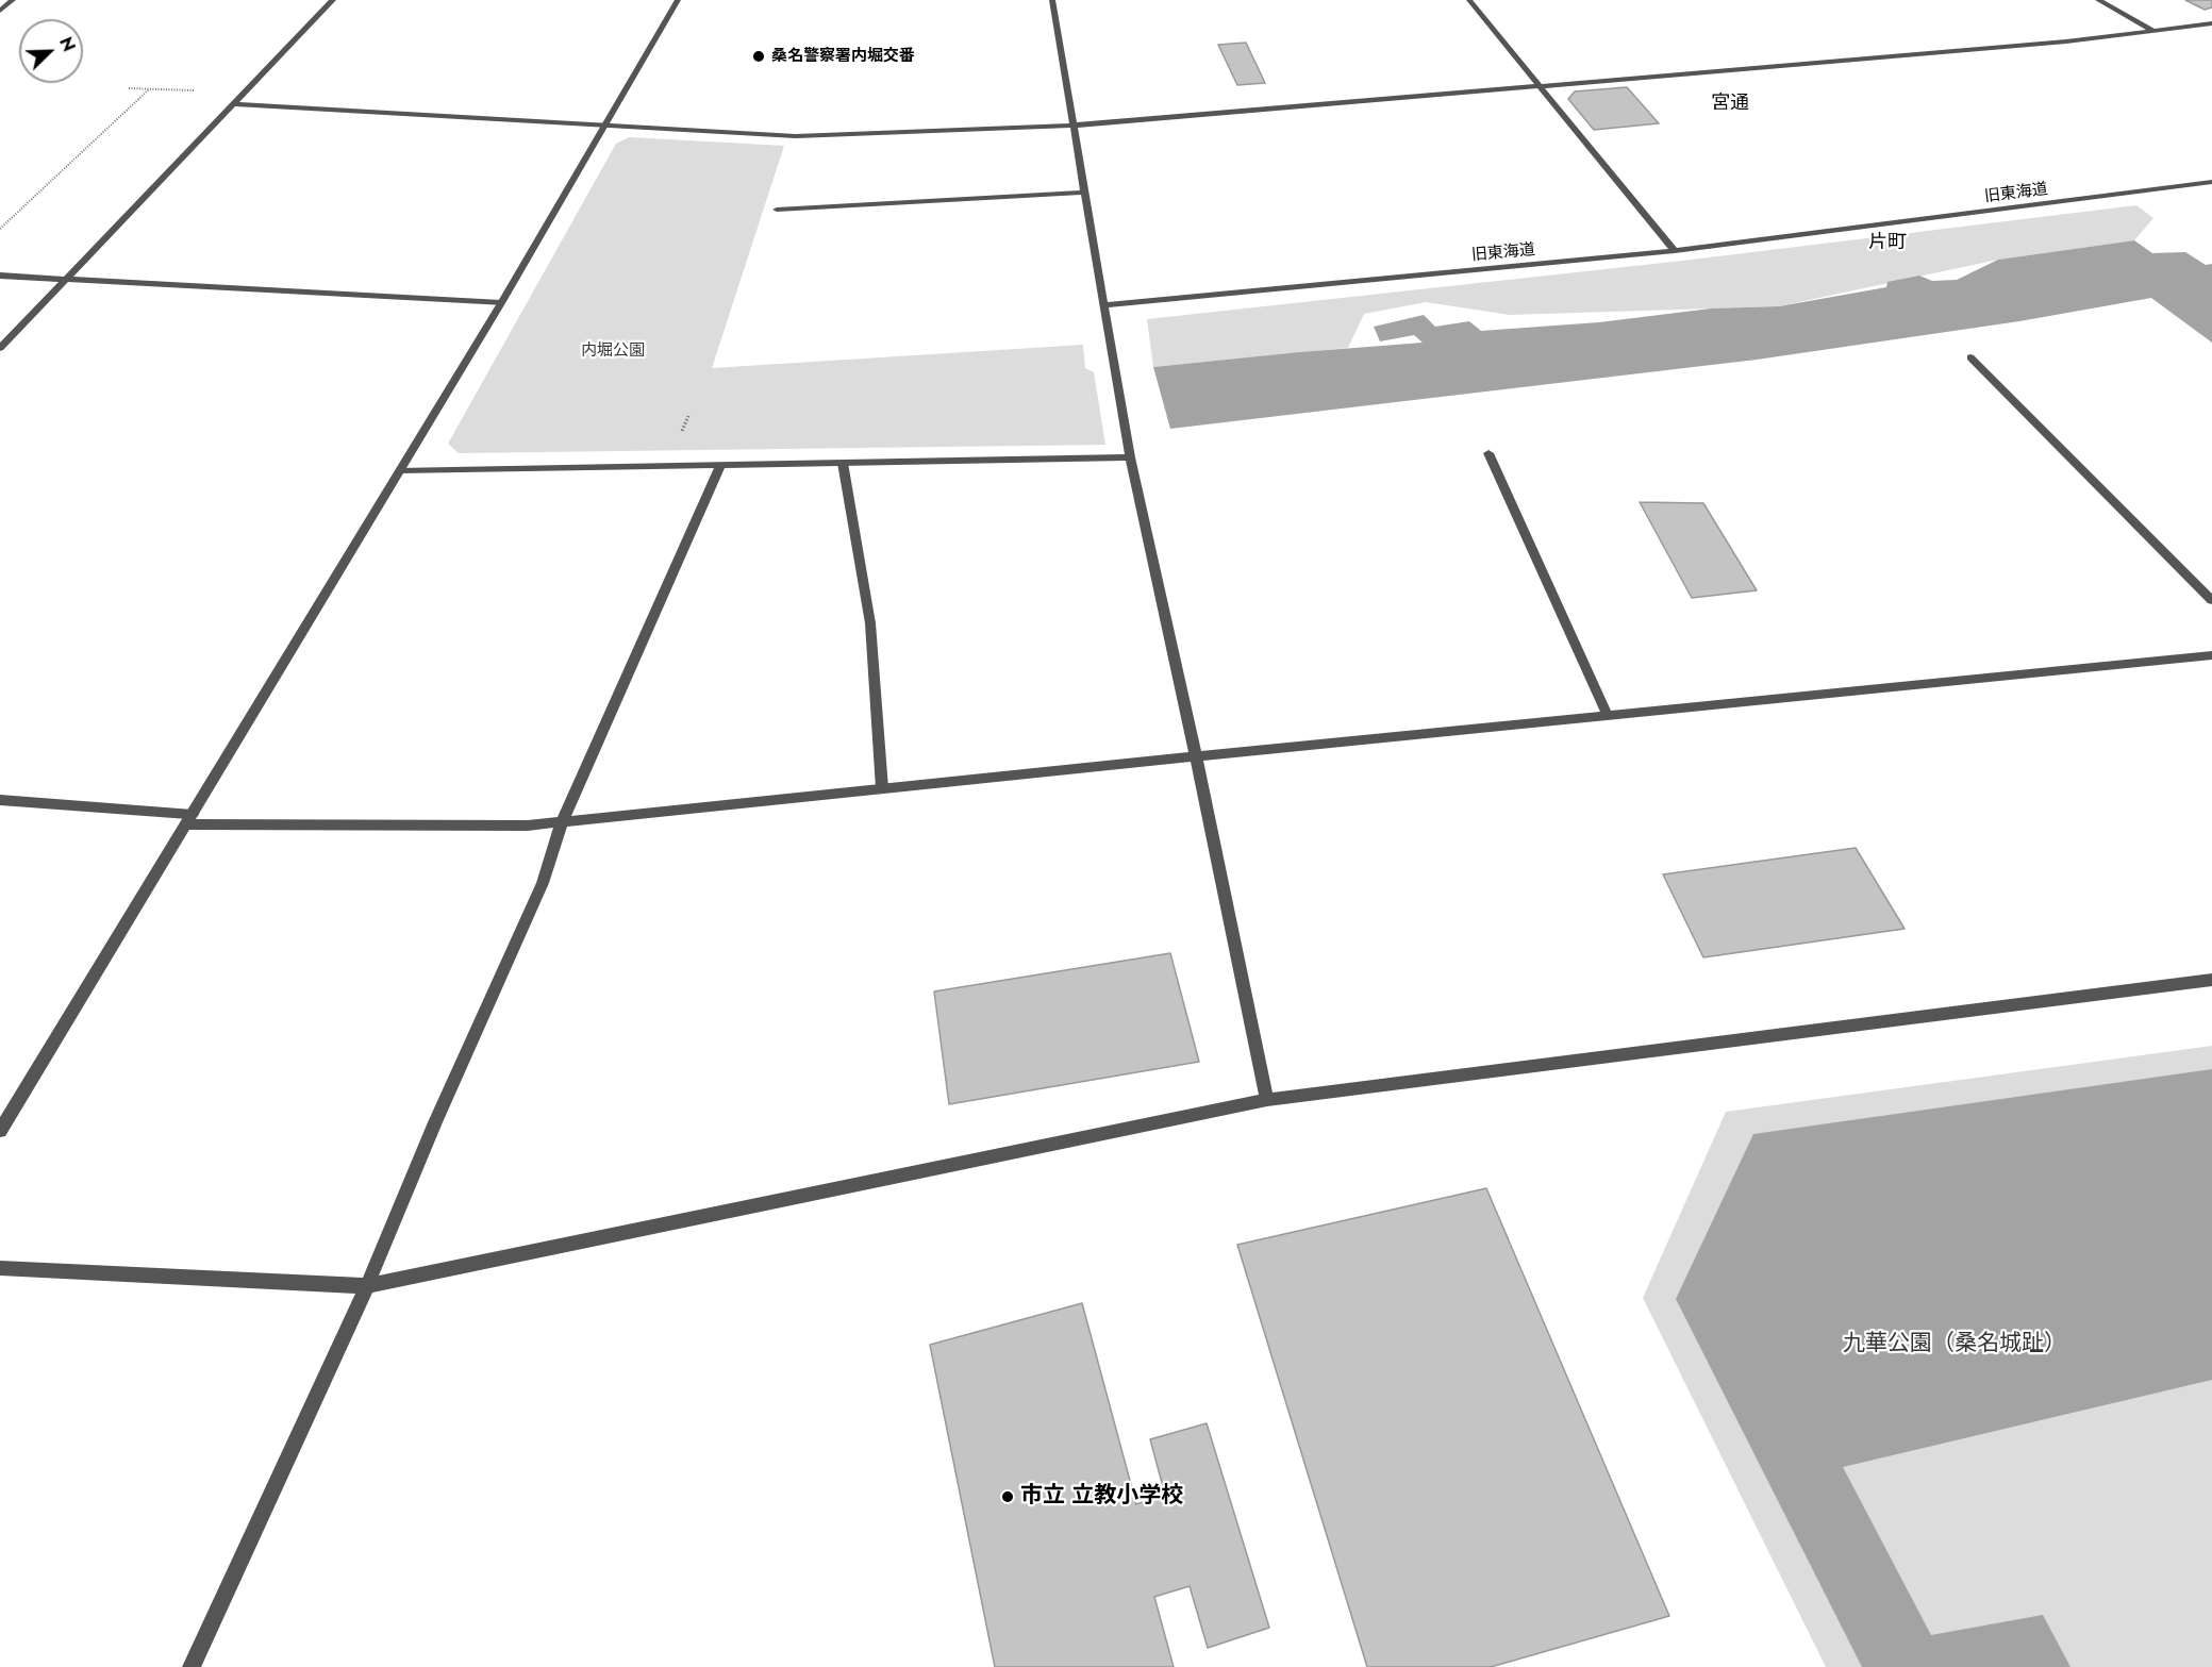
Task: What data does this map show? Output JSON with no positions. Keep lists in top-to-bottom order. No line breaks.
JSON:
{"streets":{"street":["旧東海道"]},"districts":["宮通","片町"],"parks":["内堀公園","九華公園（桑名城趾）"],"places":["桑名警察署内堀交番","市立 立教小学校"],"north":"top right"}
